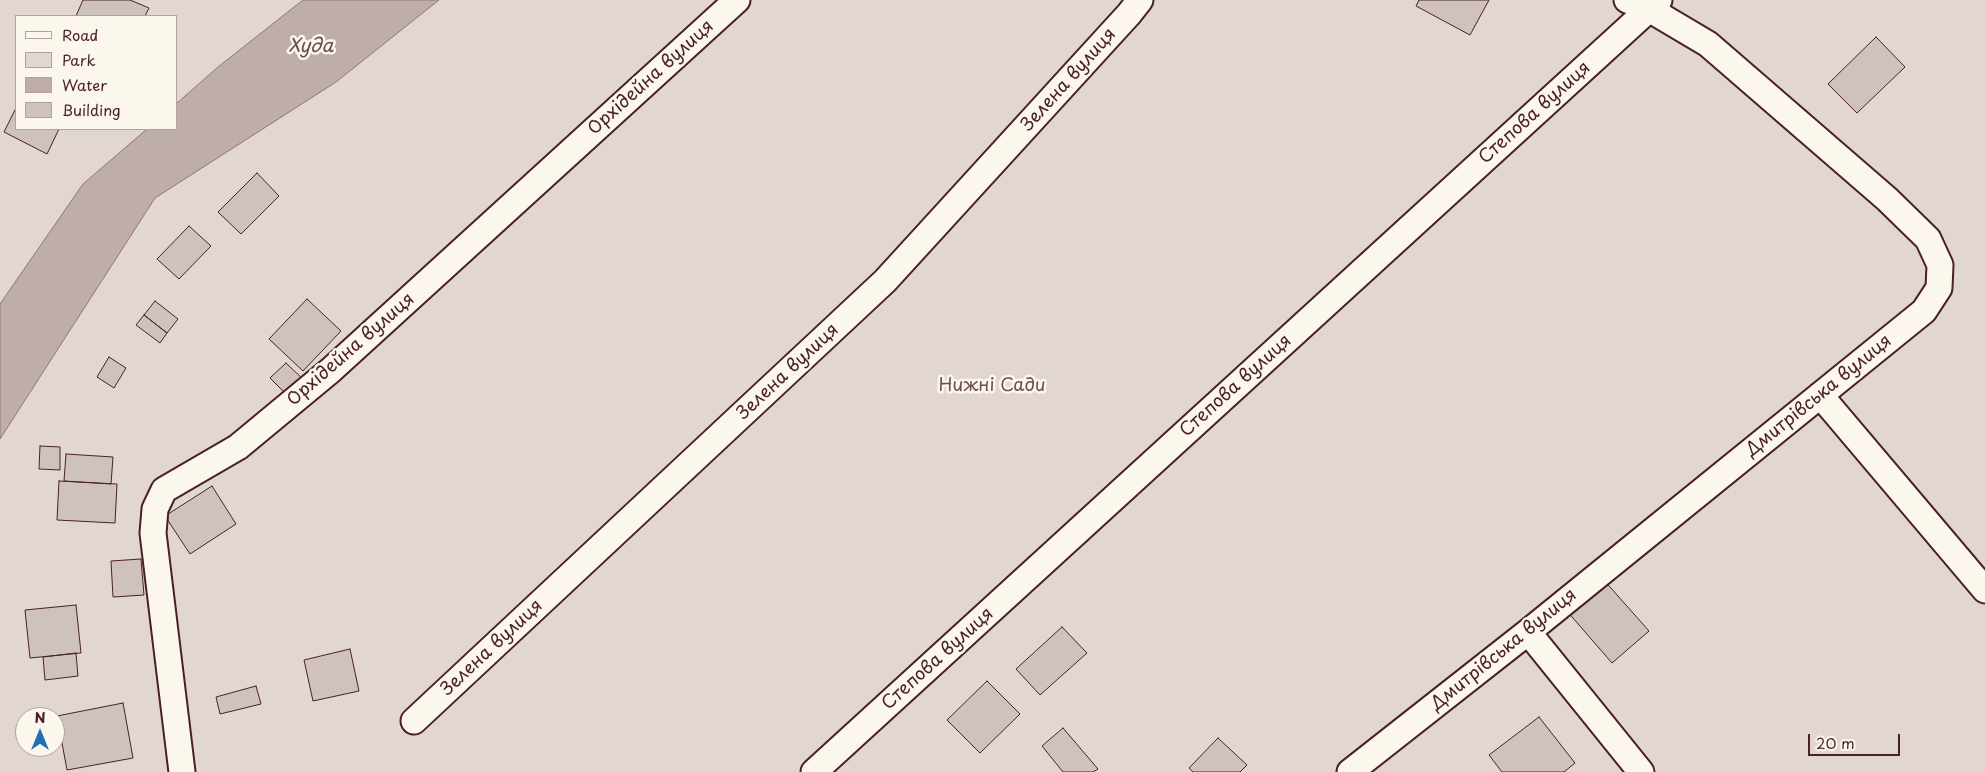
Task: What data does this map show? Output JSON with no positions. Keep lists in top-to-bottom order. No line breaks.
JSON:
{"streets":{"street":["Орхідейна вулиця","Зелена вулиця","Степова вулиця","Дмитрівська вулиця"]},"crossings":[["Степова вулиця","Дмитрівська вулиця"]],"water":["Худа"],"parks":["Нижні Сади"],"legend":["Road","Park","Water","Building"],"scale_bar":"20 m","north":"top"}
